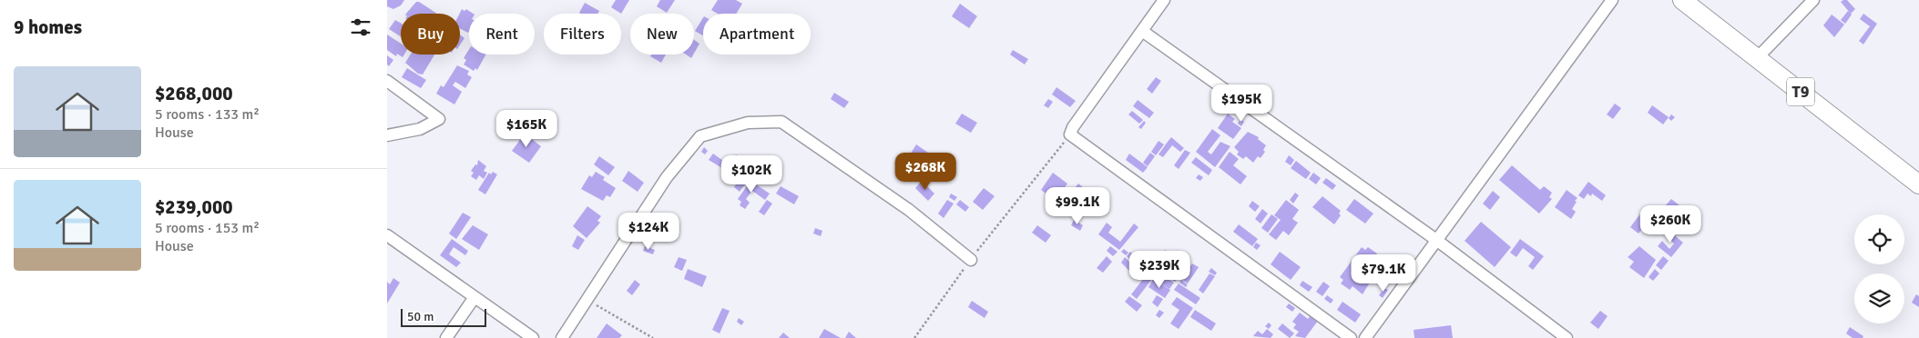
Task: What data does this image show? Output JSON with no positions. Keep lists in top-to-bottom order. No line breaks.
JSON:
{"streets":{"highway":["T9"]},"scale_bar":"50 m","page":{"heading":"9 homes","chip":["Buy","Rent","Filters","New","Apartment"],"list":[{"name":"$268,000","note":"5 rooms · 133 m² · House"},{"name":"$239,000","note":"5 rooms · 153 m² · House"}],"price":["$195K","$165K","$268K","$102K","$99.1K","$260K","$124K","$239K","$79.1K"],"scale":"50 m"}}
